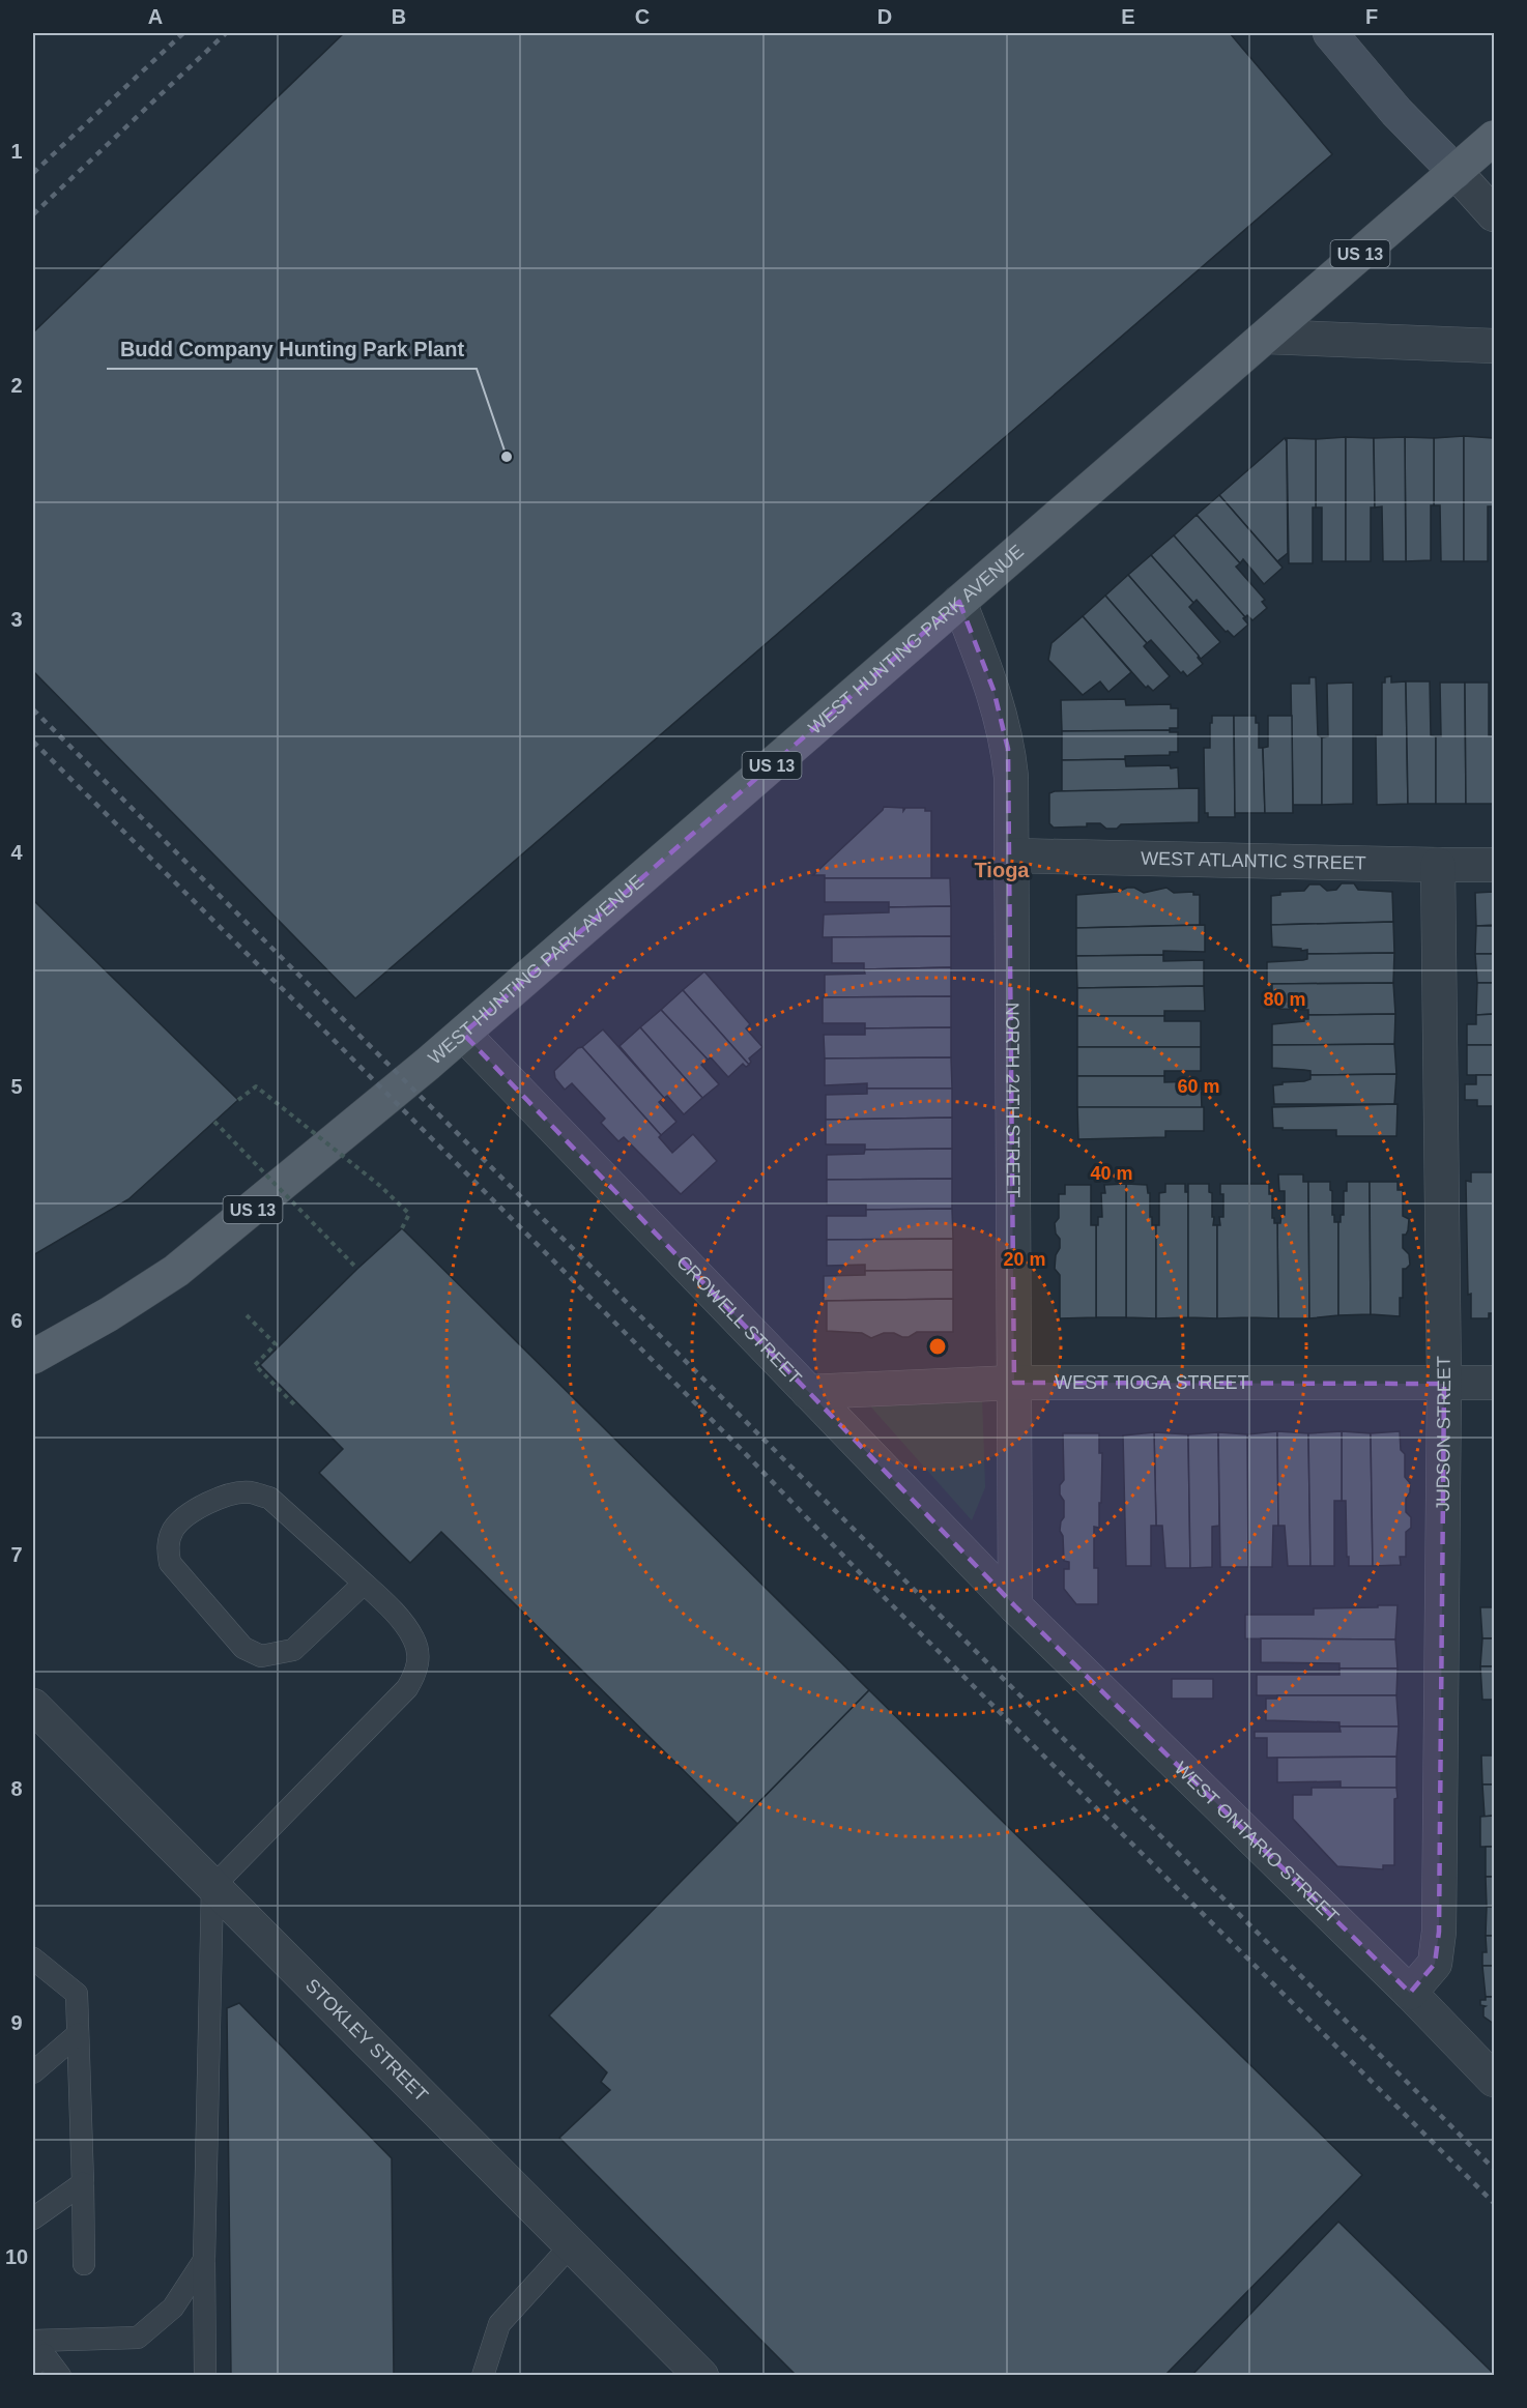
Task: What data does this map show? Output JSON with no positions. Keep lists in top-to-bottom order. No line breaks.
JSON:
{"streets":{"main road":["US 13","WEST HUNTING PARK AVENUE"],"street":["WEST ATLANTIC STREET","NORTH 24TH STREET","CROWELL STREET","WEST TIOGA STREET","JUDSON STREET","WEST ONTARIO STREET","STOKLEY STREET"]},"crossings":[["WEST HUNTING PARK AVENUE","NORTH 24TH STREET"],["WEST HUNTING PARK AVENUE","CROWELL STREET"],["WEST ATLANTIC STREET","NORTH 24TH STREET"],["WEST ATLANTIC STREET","JUDSON STREET"],["NORTH 24TH STREET","CROWELL STREET"],["NORTH 24TH STREET","WEST TIOGA STREET"],["NORTH 24TH STREET","WEST ONTARIO STREET"],["CROWELL STREET","WEST TIOGA STREET"],["CROWELL STREET","WEST ONTARIO STREET"],["WEST TIOGA STREET","JUDSON STREET"],["JUDSON STREET","WEST ONTARIO STREET"]],"districts":["Tioga"],"places":["Budd Company Hunting Park Plant"],"grid":{"columns":["A","B","C","D","E","F"],"rows":["1","2","3","4","5","6","7","8","9","10"]},"rings":["80 m","60 m","40 m","20 m"]}
